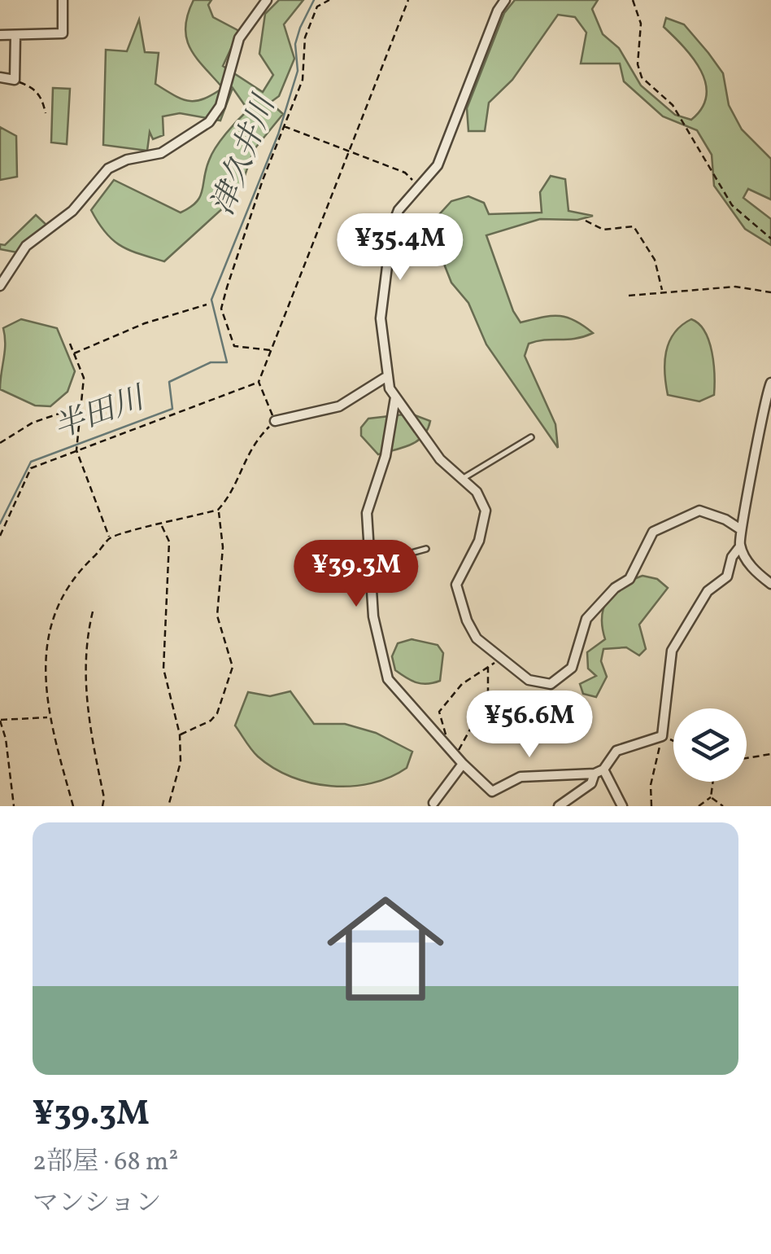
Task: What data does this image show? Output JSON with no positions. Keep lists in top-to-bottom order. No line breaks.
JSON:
{"water":["津久井川","半田川"],"page":{"price":["¥35.4M","¥39.3M","¥56.6M"],"list":[{"name":"¥39.3M","note":"2部屋 · 68 m² · マンション"}]}}
